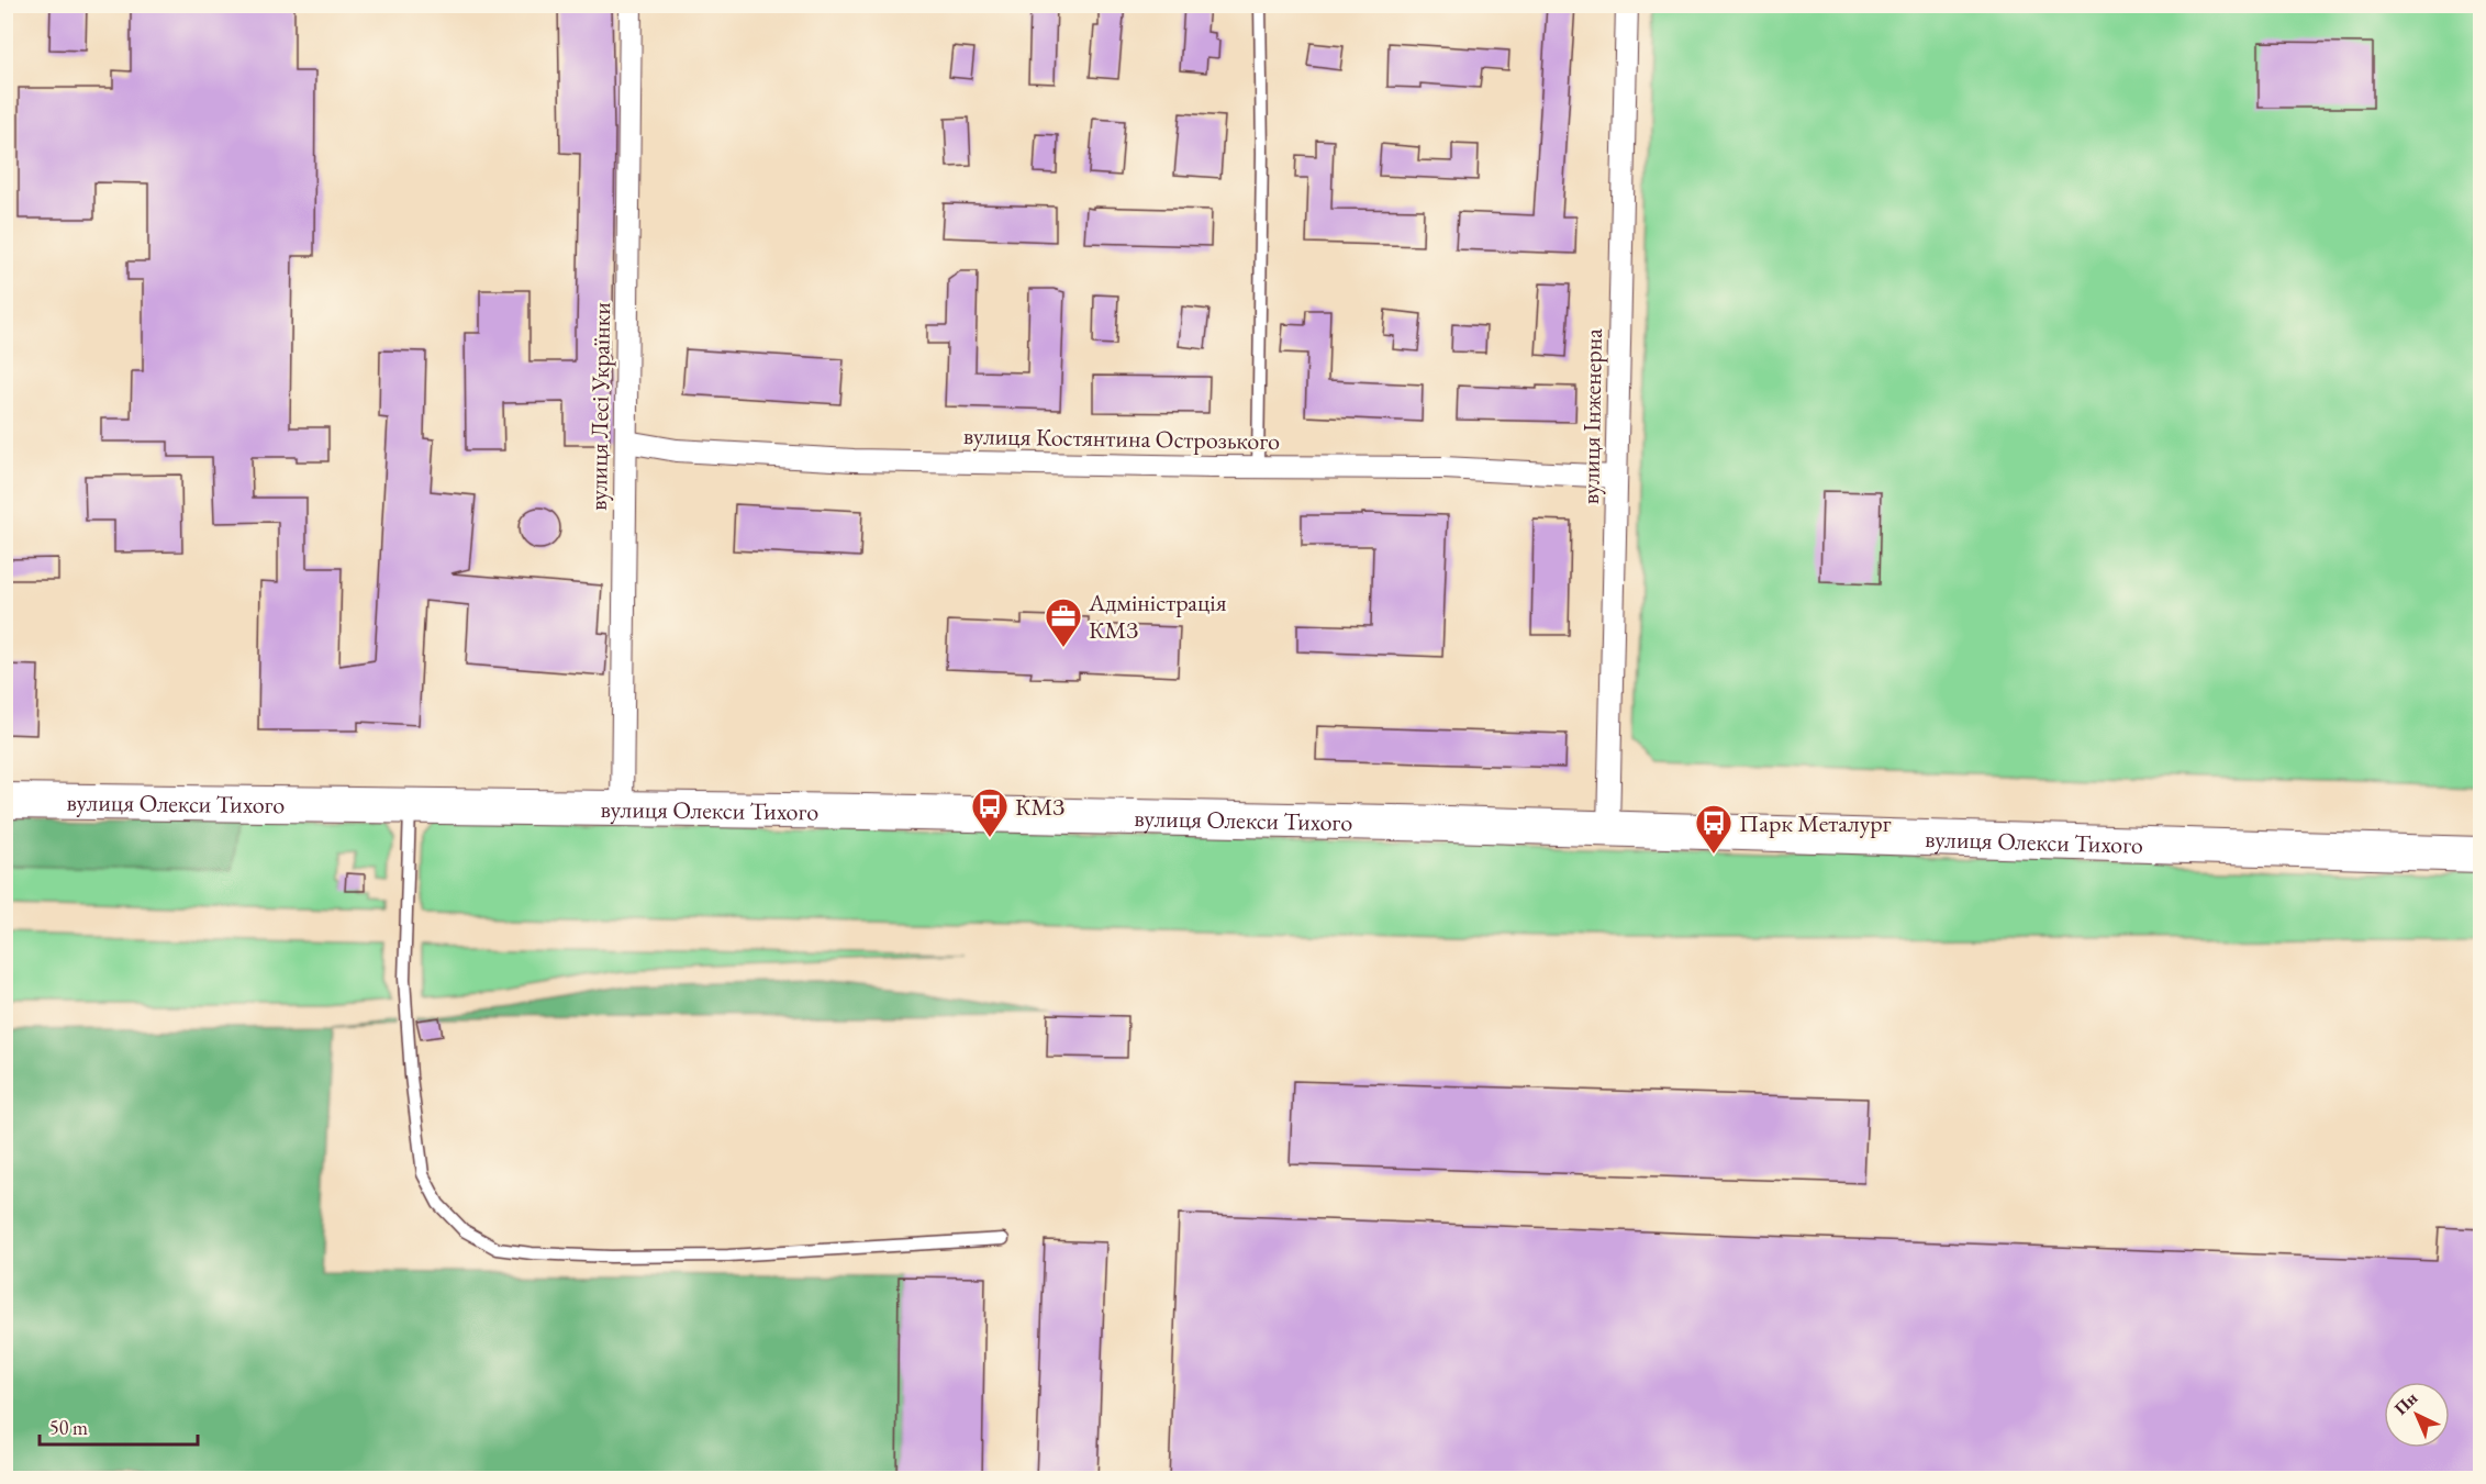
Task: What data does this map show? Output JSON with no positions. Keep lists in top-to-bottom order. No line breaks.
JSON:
{"streets":{"main road":["вулиця Олекси Тихого"],"street":["вулиця Лесі Українки","вулиця Інженерна","вулиця Костянтина Острозького"]},"crossings":[["вулиця Лесі Українки","вулиця Костянтина Острозького"],["вулиця Лесі Українки","вулиця Олекси Тихого"],["вулиця Інженерна","вулиця Костянтина Острозького"],["вулиця Інженерна","вулиця Олекси Тихого"]],"places":{"office":["Адміністрація КМЗ"],"bus stop":["КМЗ","Парк Металург"]},"scale_bar":"50 m","north":"top left"}
